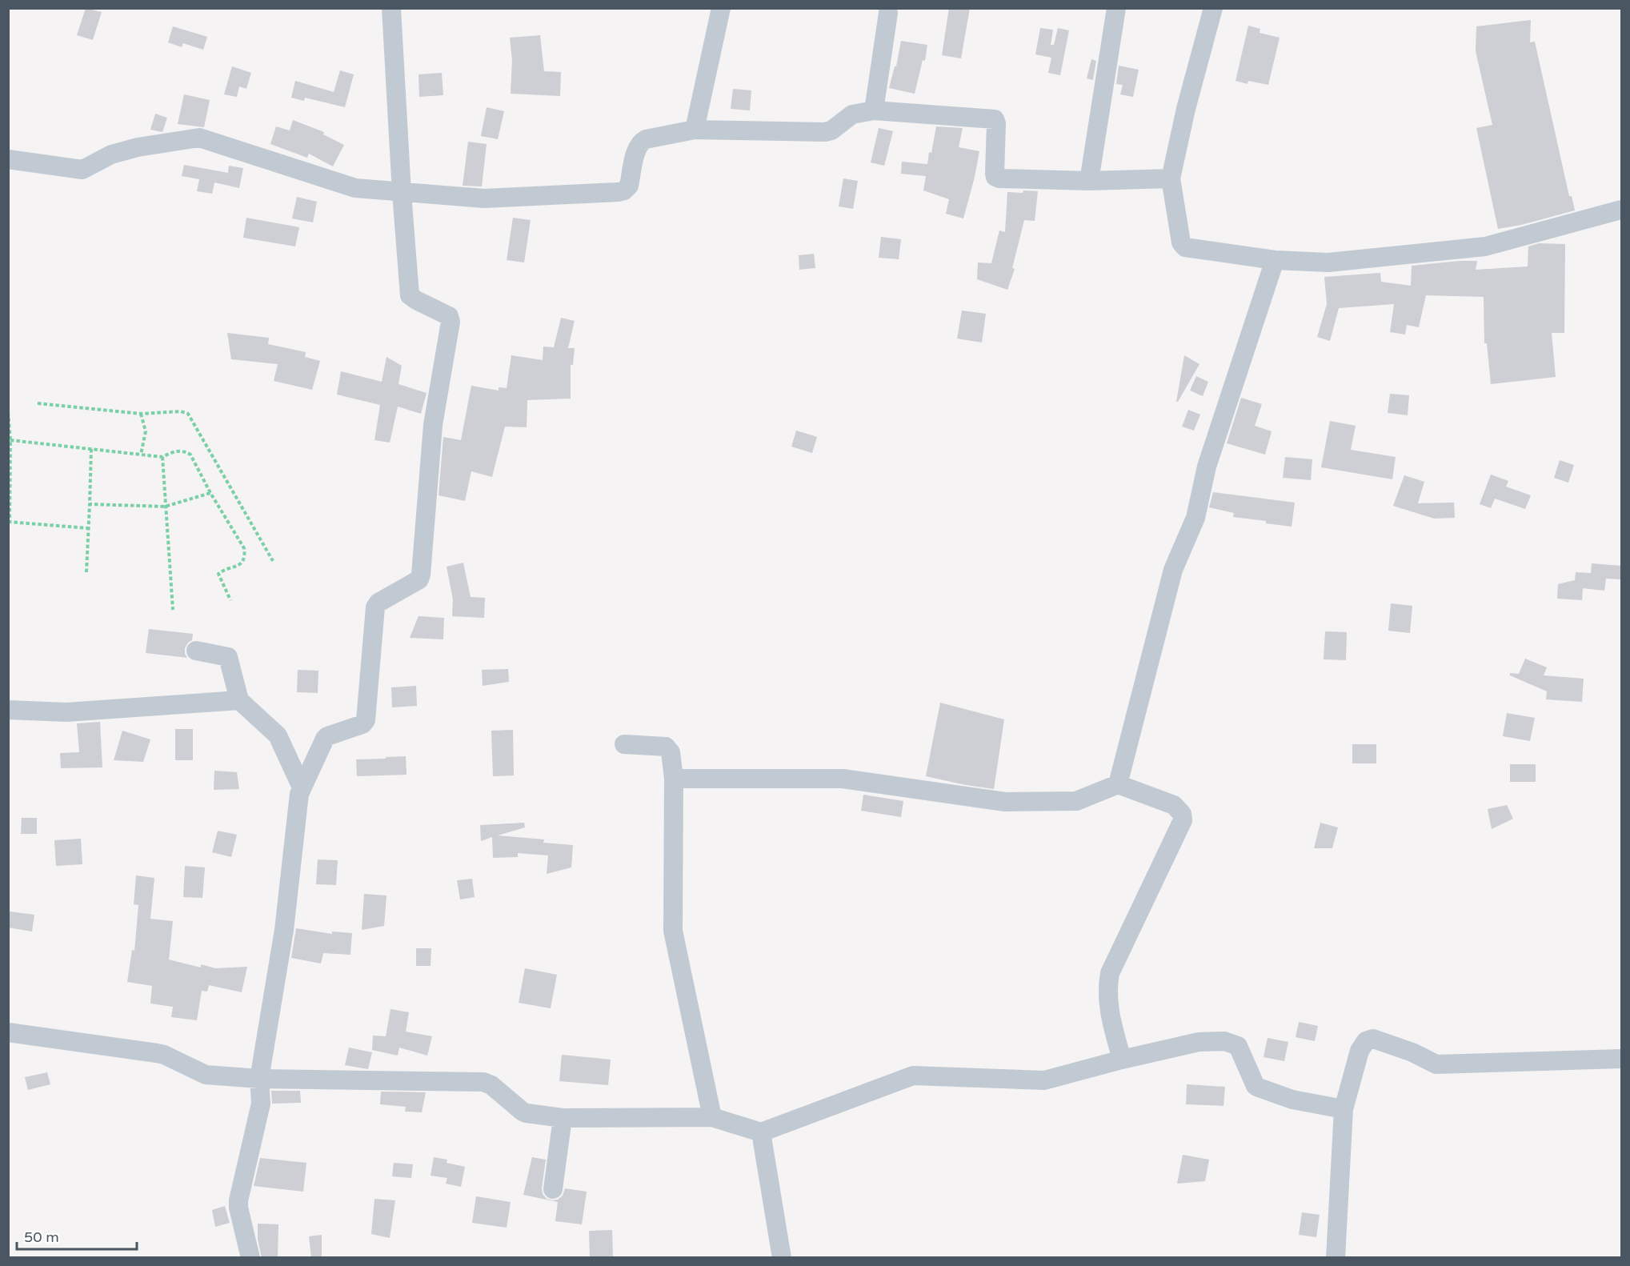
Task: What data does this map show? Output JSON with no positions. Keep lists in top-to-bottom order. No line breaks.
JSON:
{"scale_bar":"50 m"}
